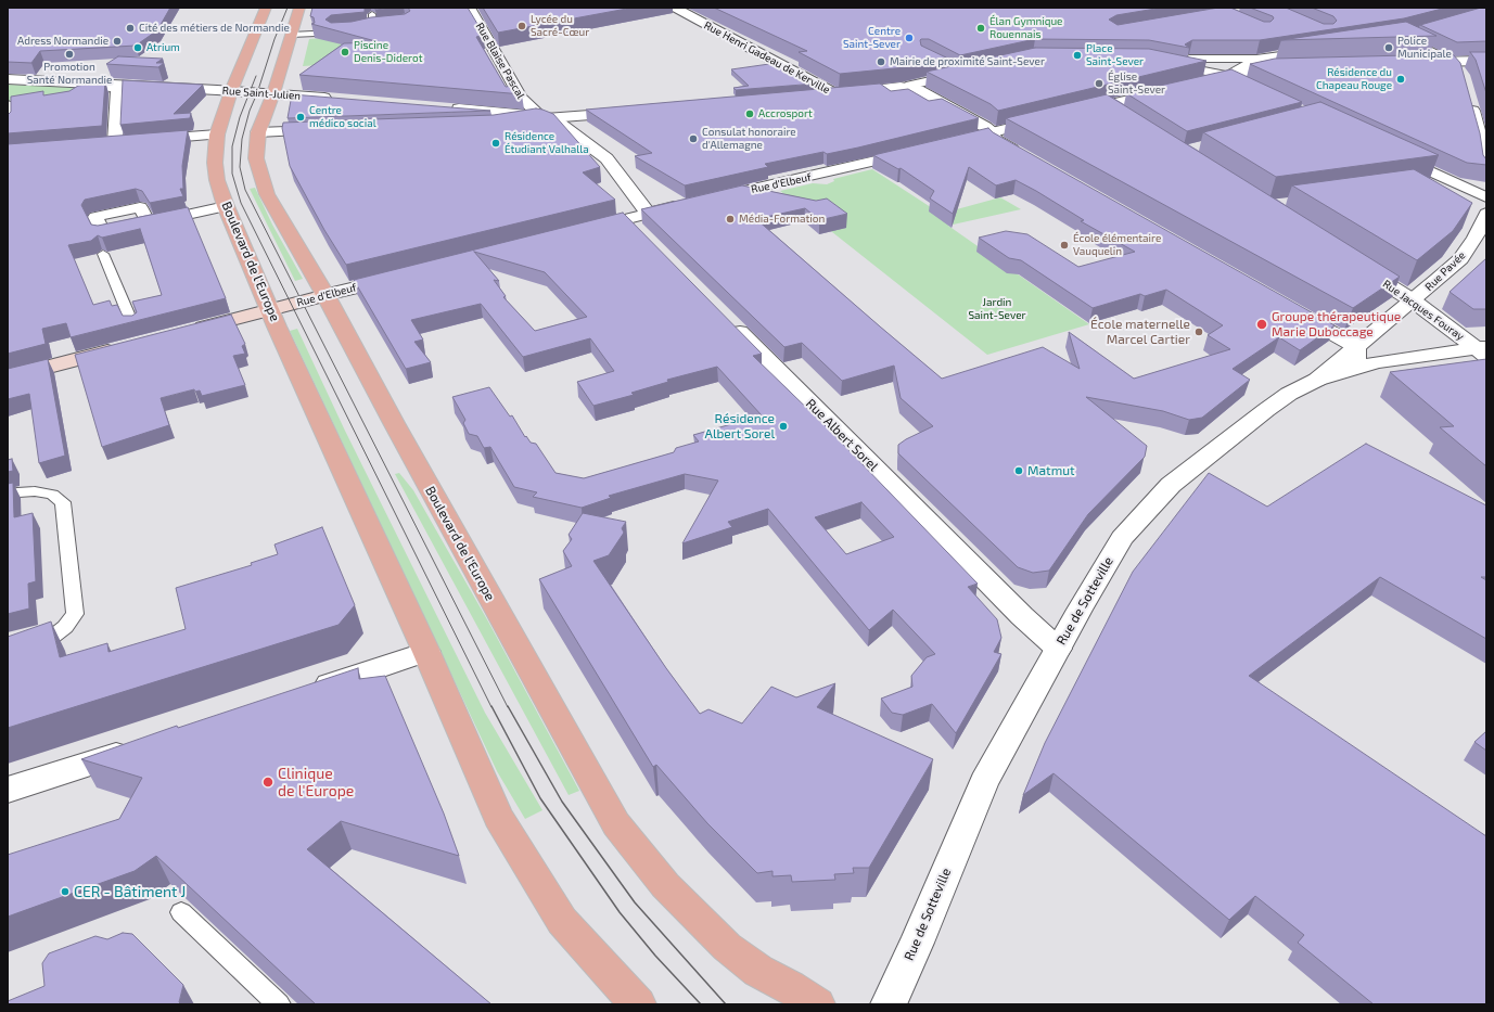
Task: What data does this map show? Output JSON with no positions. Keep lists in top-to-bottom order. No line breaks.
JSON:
{"streets":{"main road":["Rue d'Elbeuf","Boulevard de l'Europe"],"street":["Rue Henri Gadeau de Kerville","Rue Blaise Pascal","Rue Saint-Julien","Rue Pavée","Rue Jacques Fouray","Rue Albert Sorel","Rue de Sotteville"]},"crossings":[["Rue Saint-Julien","Boulevard de l'Europe"],["Rue d'Elbeuf","Boulevard de l'Europe"],["Rue Pavée","Rue Jacques Fouray"],["Rue Jacques Fouray","Rue de Sotteville"],["Rue Albert Sorel","Rue de Sotteville"]],"parks":["Jardin Saint-Sever"],"places":["Lycée du Sacré-Cœur","Cité des métiers de Normandie","Élan Gymnique Rouennais","Centre Saint-Sever","Adress Normandie","Atrium","Police Municipale","Piscine Denis-Diderot","Promotion Santé Normandie","Place Saint-Sever","Mairie de proximité Saint-Sever","Résidence du Chapeau Rouge","Église Saint-Sever","Accrosport","Centre médico social","Consulat honoraire d'Allemagne","Résidence Étudiant Valhalla","Média-Formation","École élémentaire Vauquelin","Groupe thérapeutique Marie Duboccage","École maternelle Marcel Cartier","Résidence Albert Sorel","Matmut","Clinique de l'Europe","CER - Bâtiment J"]}
